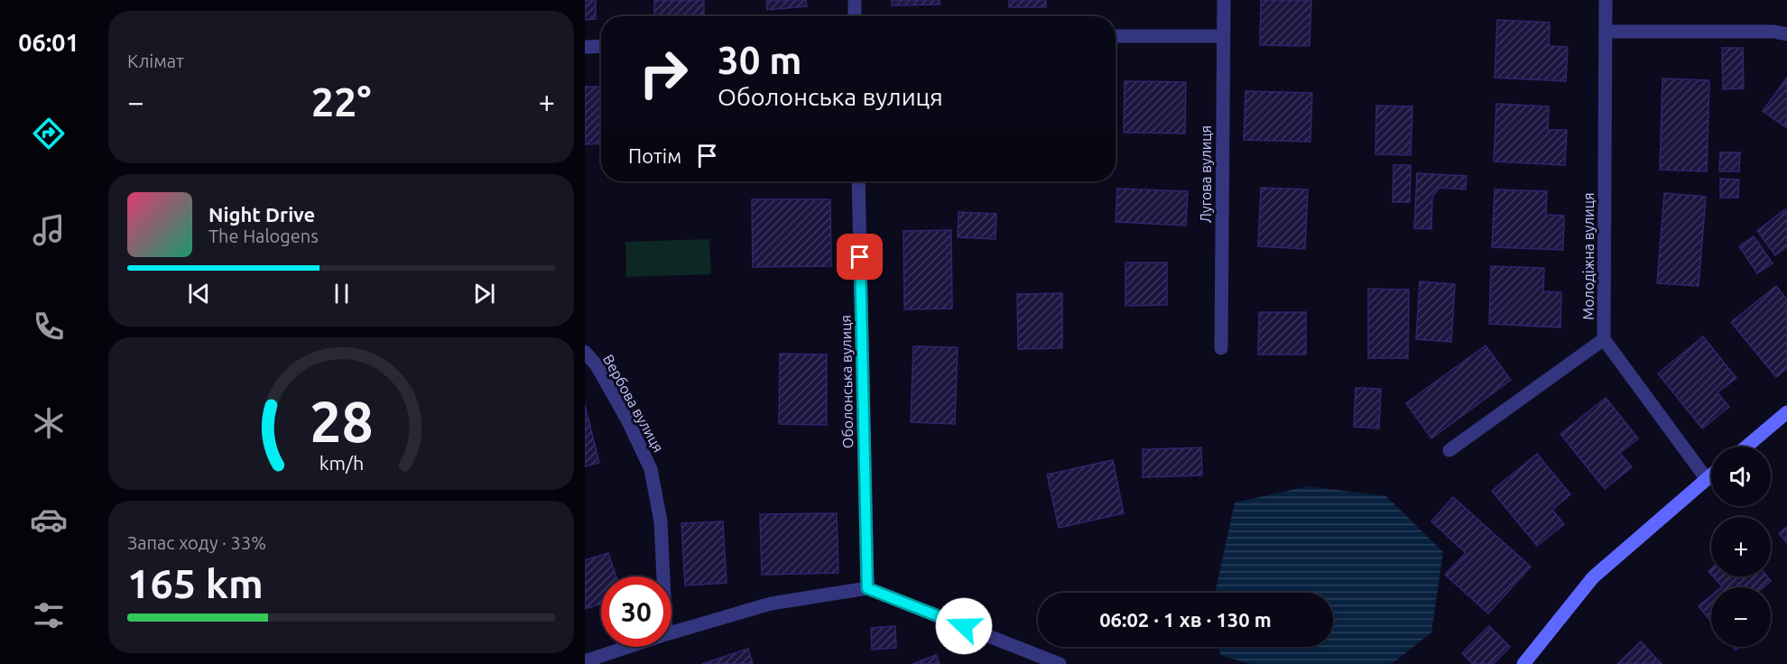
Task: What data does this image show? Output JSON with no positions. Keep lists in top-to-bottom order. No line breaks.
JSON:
{"streets":{"street":["Лугова вулиця","Молодіжна вулиця","Оболонська вулиця","Вербова вулиця"]},"page":{"tabs":"06:01","tile":["Клімат",["Запас ходу · 33%","165 km"]],"turn":["30 m","Оболонська вулиця"],"heat":["−","22°","+"],"then":"Потім","song":["Night Drive","The Halogens"],"map_buttons":["+","−"],"limit":"30","trip":"06:02 · 1 хв · 130 m","gauge":["28","km/h"]}}
